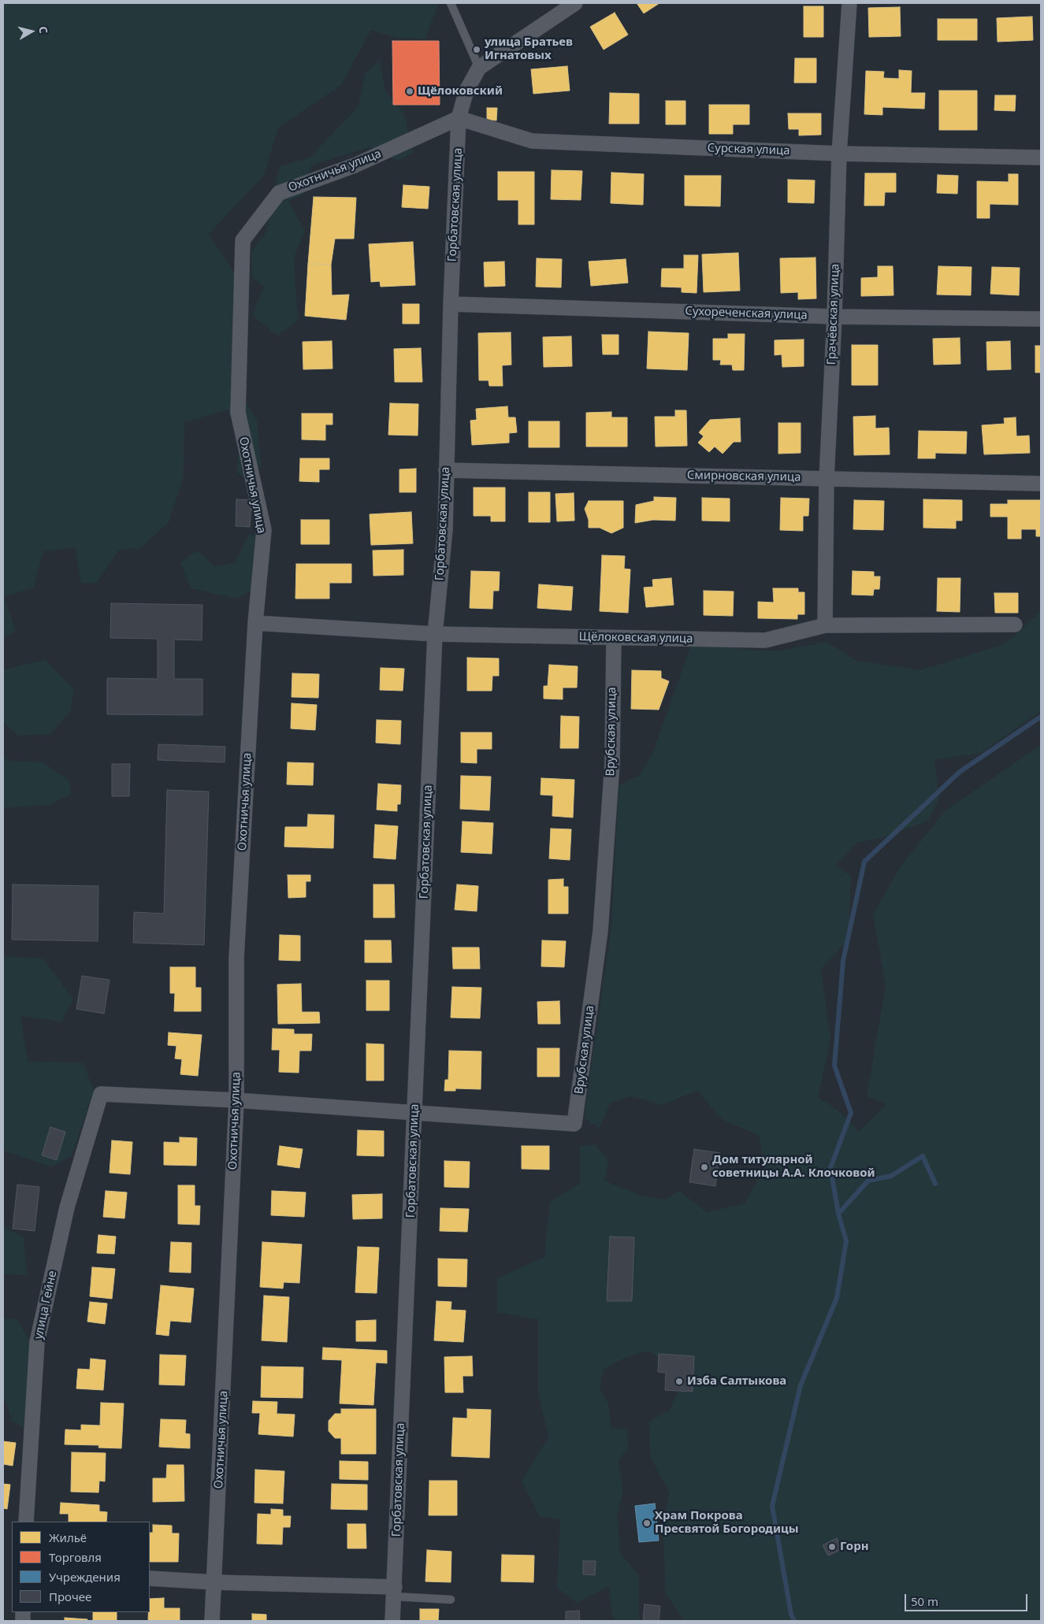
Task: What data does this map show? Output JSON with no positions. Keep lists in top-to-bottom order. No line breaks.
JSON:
{"streets":{"street":["Сурская улица","Охотничья улица","Горбатовская улица","Сухореченская улица","Грачёвская улица","Смирновская улица","Щёлоковская улица","Врубская улица","улица Гейне"]},"crossings":[["Сурская улица","Охотничья улица"],["Сурская улица","Горбатовская улица"],["Сурская улица","Грачёвская улица"],["Охотничья улица","Горбатовская улица"],["Охотничья улица","Щёлоковская улица"],["Охотничья улица","Врубская улица"],["Горбатовская улица","Сухореченская улица"],["Горбатовская улица","Смирновская улица"],["Горбатовская улица","Щёлоковская улица"],["Горбатовская улица","Врубская улица"],["Сухореченская улица","Грачёвская улица"],["Грачёвская улица","Смирновская улица"],["Грачёвская улица","Щёлоковская улица"],["Щёлоковская улица","Врубская улица"],["Врубская улица","улица Гейне"]],"places":["улица Братьев Игнатовых","Щёлоковский","Дом титулярной советницы А.А. Клочковой","Изба Салтыкова","Храм Покрова Пресвятой Богородицы","Горн"],"legend":["Жильё","Торговля","Учреждения","Прочее"],"scale_bar":"50 m","north":"right"}
